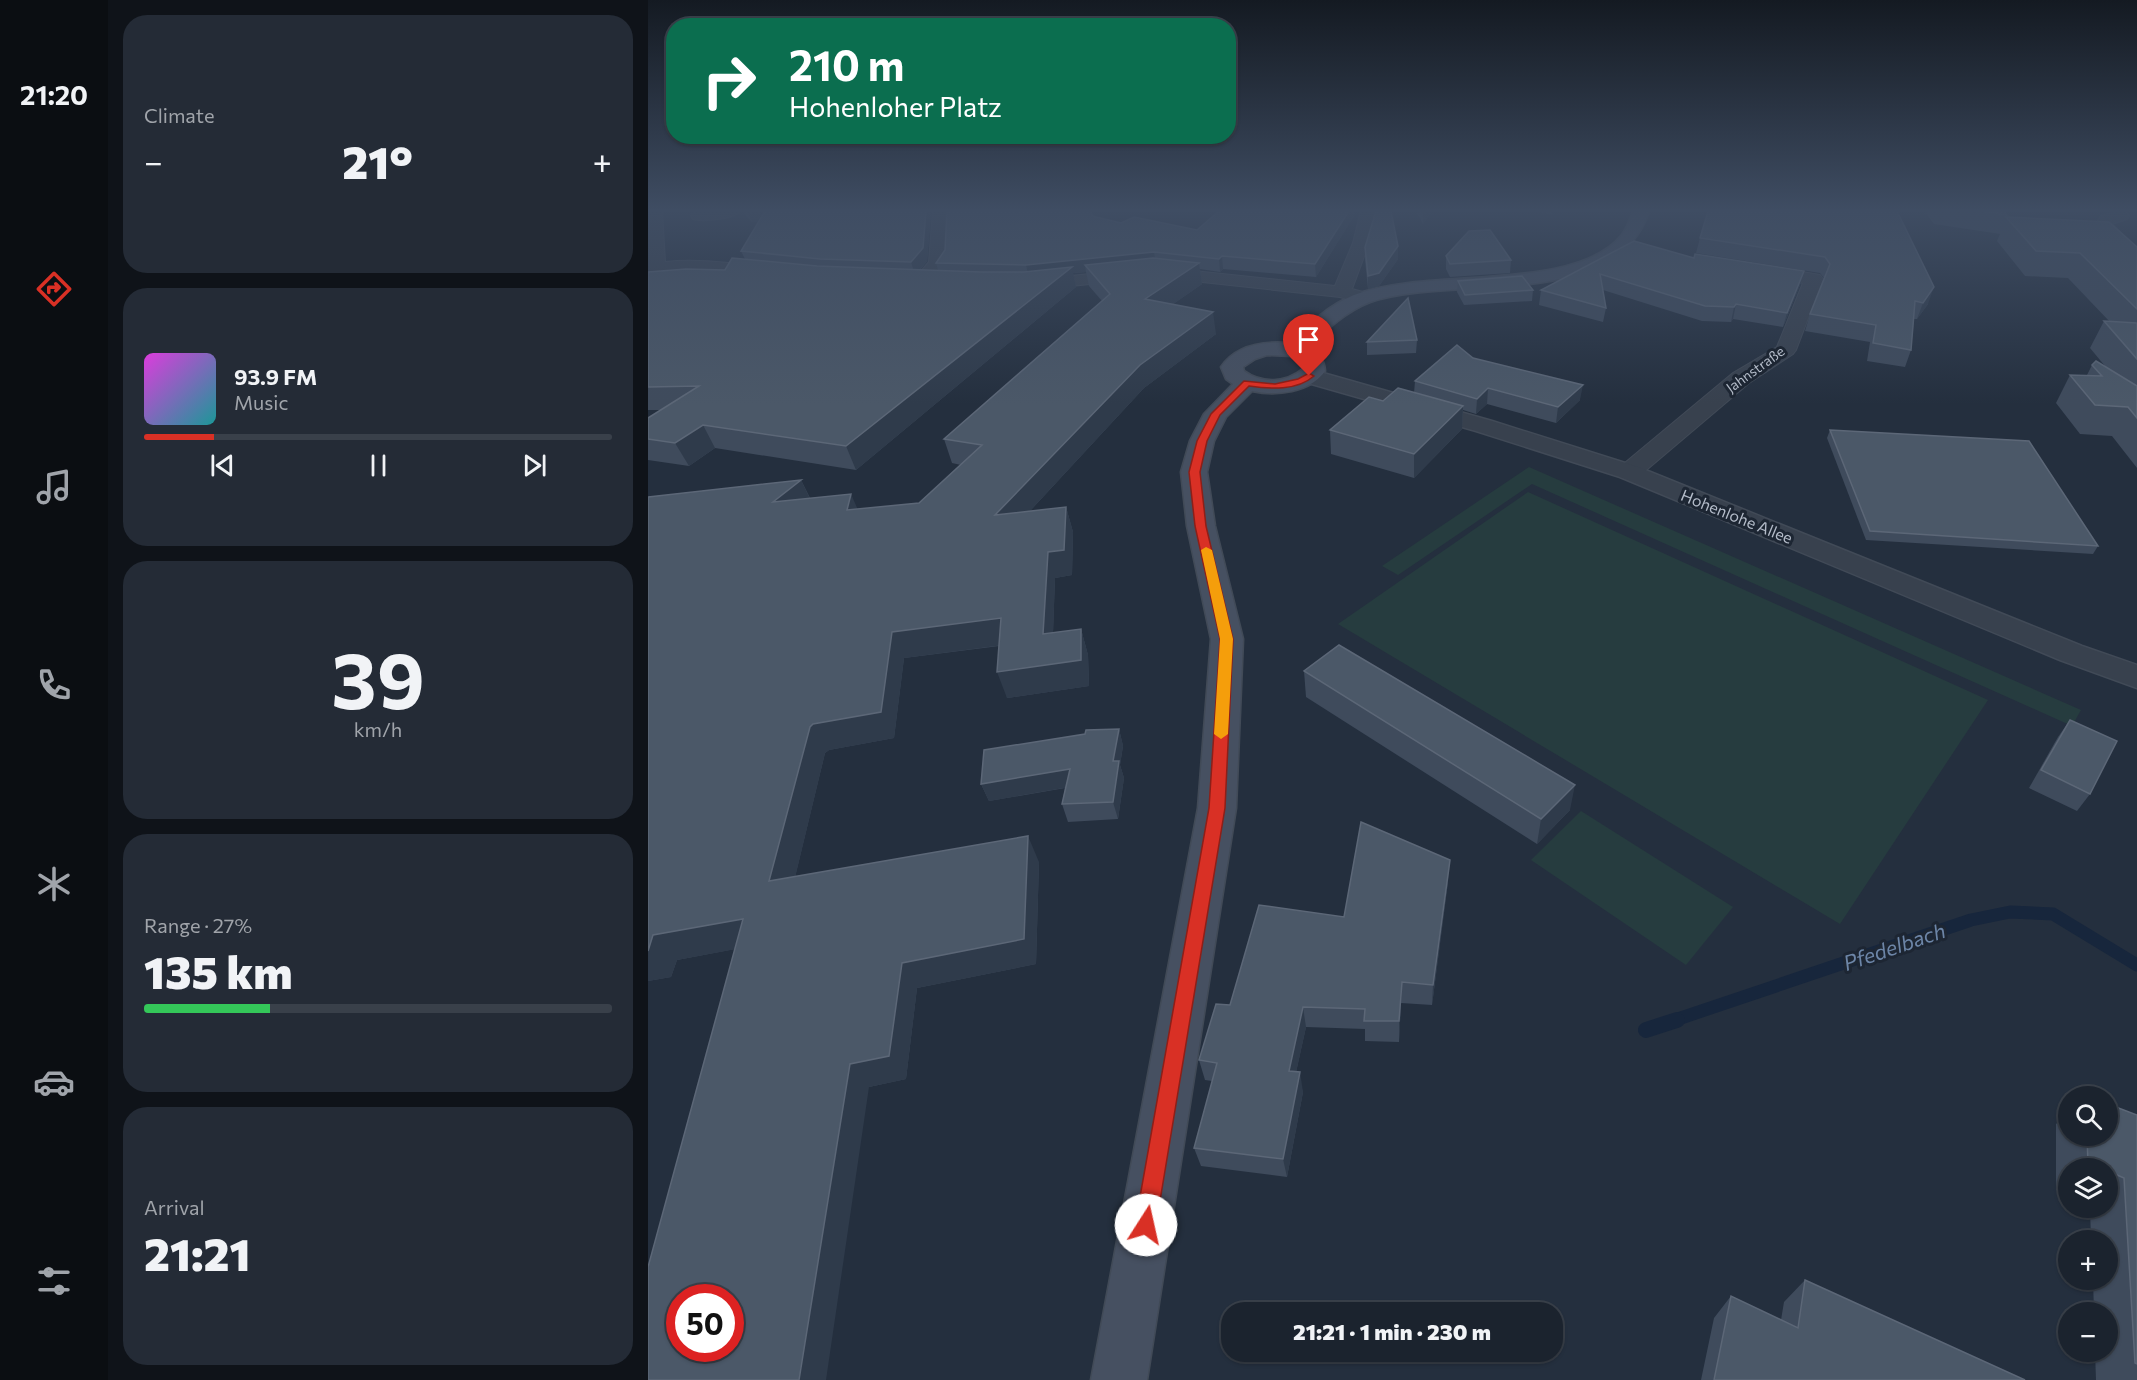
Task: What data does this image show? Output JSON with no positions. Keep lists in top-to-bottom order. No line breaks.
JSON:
{"streets":{"street":["Jahnstraße","Hohenlohe Allee"]},"crossings":[["Jahnstraße","Hohenlohe Allee"]],"water":["Pfedelbach"],"page":{"tabs":"21:20","tile":["Climate",["39","km/h"],["Range · 27%","135 km"],["Arrival","21:21"]],"turn":["210 m","Hohenloher Platz"],"heat":["−","21°","+"],"song":["93.9 FM","Music"],"map_buttons":["+","−"],"limit":"50","trip":"21:21 · 1 min · 230 m"}}
